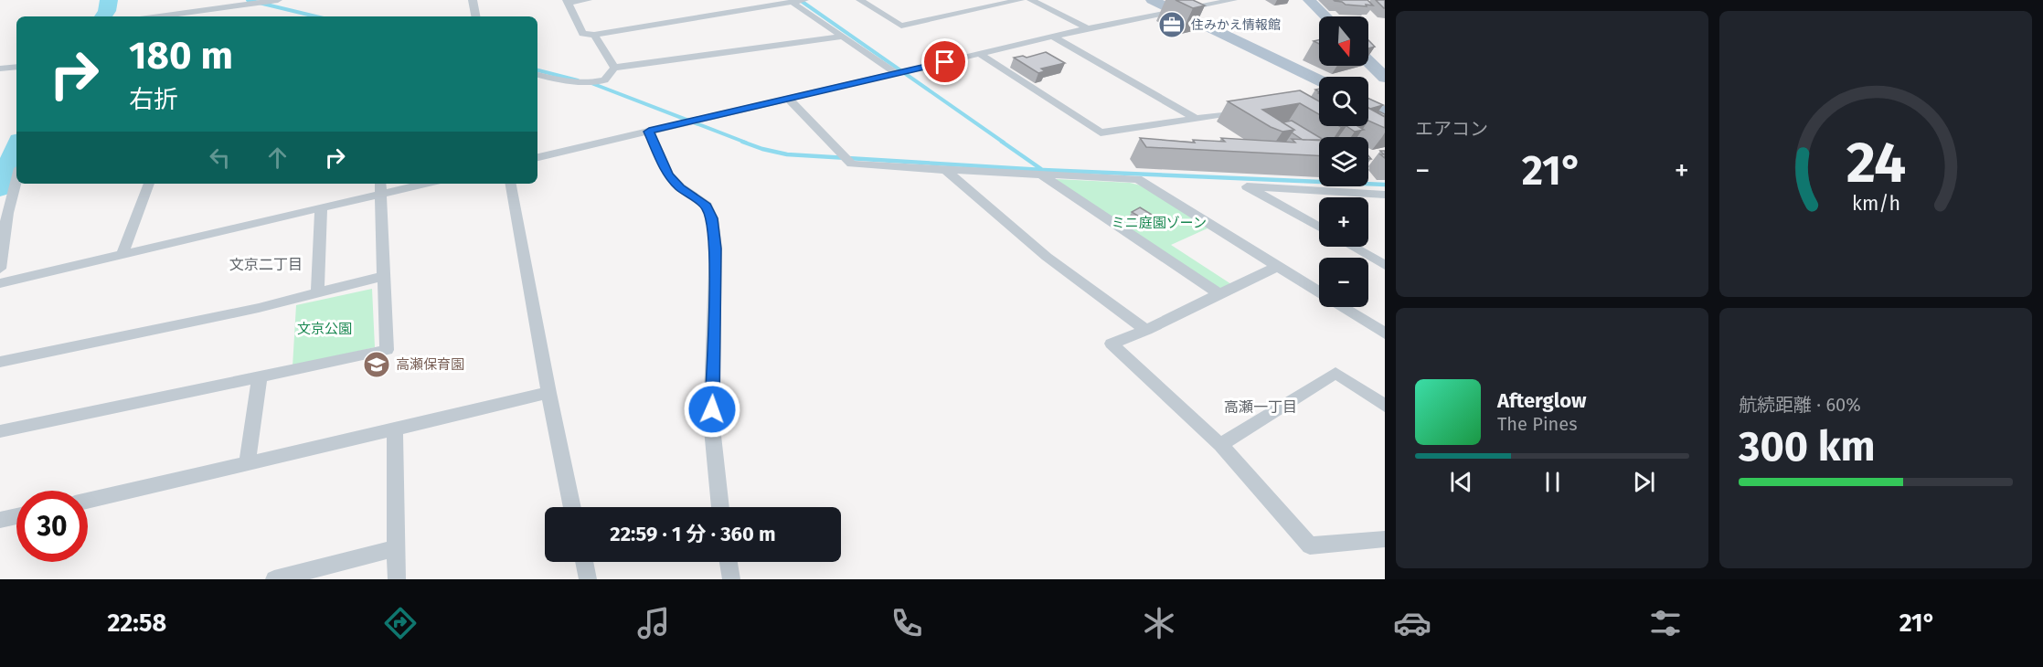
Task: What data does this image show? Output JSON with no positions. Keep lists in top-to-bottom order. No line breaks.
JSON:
{"districts":["文京二丁目","高瀬一丁目"],"parks":["ミニ庭園ゾーン","文京公園"],"places":{"office":["住みかえ情報館"],"school or university":["高瀬保育園"]},"north":"bottom","page":{"tile":["エアコン",["航続距離 · 60%","300 km"]],"map_buttons":["+","−"],"turn":["180 m","右折"],"heat":["−","21°","+"],"song":["Afterglow","The Pines"],"limit":"30","trip":"22:59 · 1 分 · 360 m","tabs":["22:58","21°"],"gauge":["24","km/h"]}}
